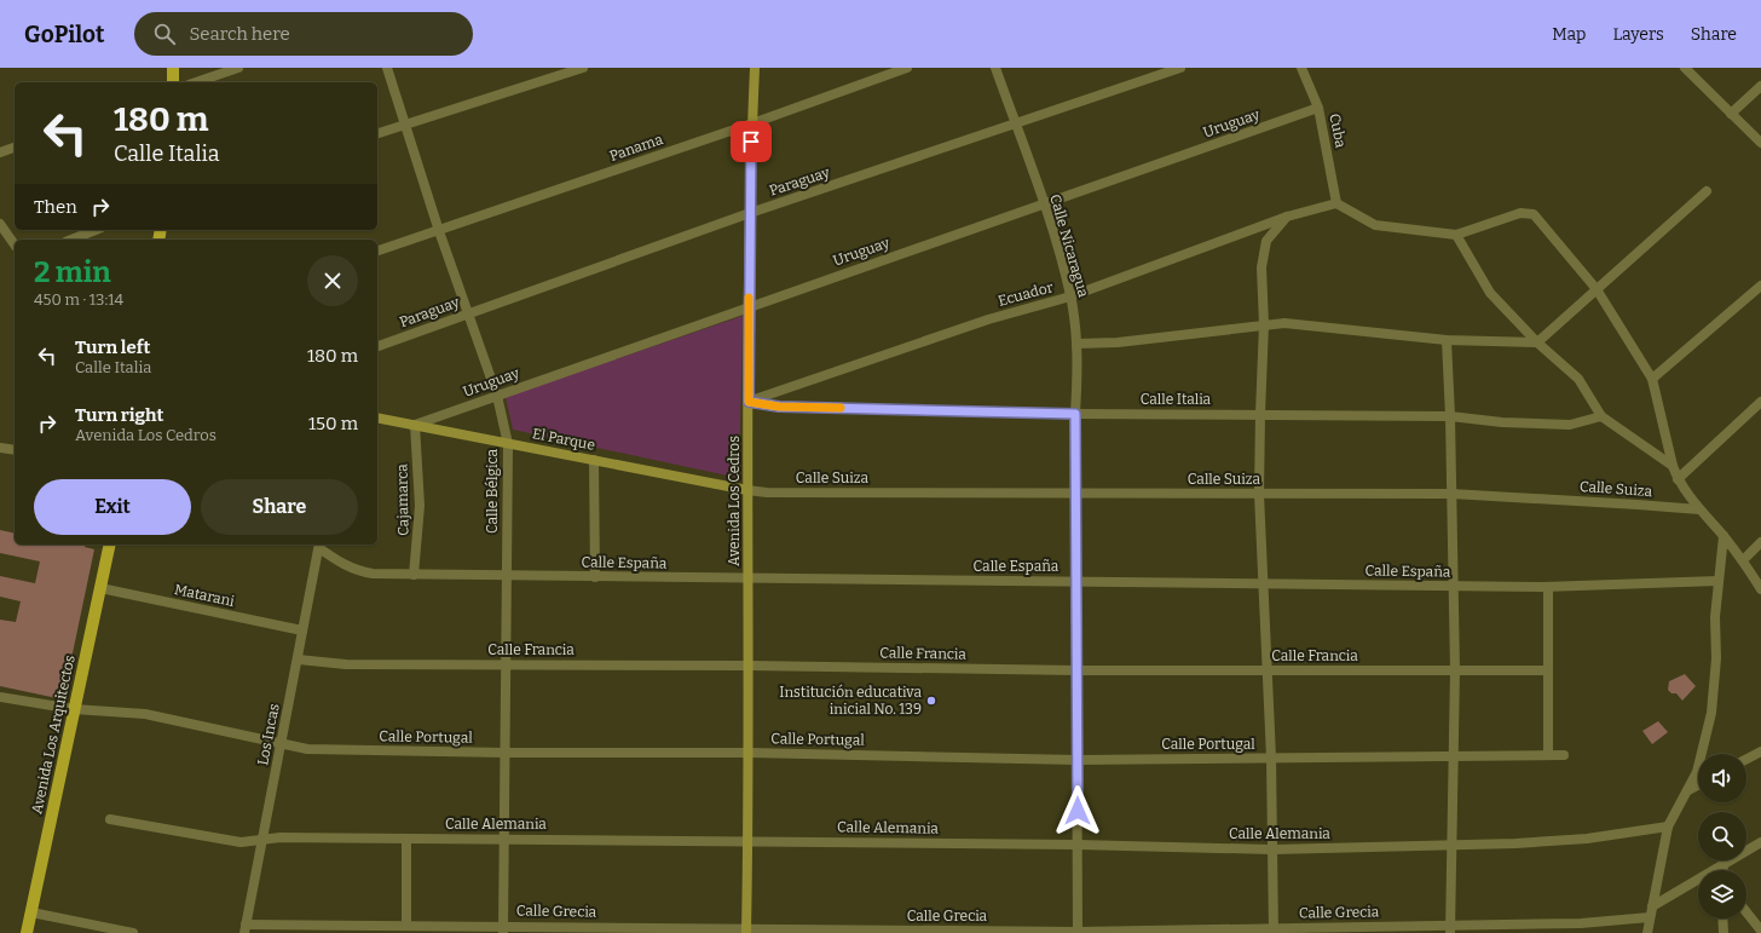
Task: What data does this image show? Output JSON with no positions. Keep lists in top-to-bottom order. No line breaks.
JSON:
{"streets":{"main road":["El Parque","Avenida Los Cedros","Avenida Los Arquitectos"],"street":["Uruguay","Cuba","Panama","Paraguay","Calle Nicaragua","Ecuador","Calle Italia","Calle Suiza","Calle Bélgica","Cajamarca","Calle España","Matarani","Calle Francia","Los Incas","Calle Portugal","Calle Alemania","Calle Grecia"]},"crossings":[["Uruguay","Cuba"],["Uruguay","Calle Nicaragua"],["Uruguay","El Parque"],["Uruguay","Calle Bélgica"],["Uruguay","Cajamarca"],["Uruguay","Avenida Los Cedros"],["Cuba","Ecuador"],["Panama","Calle Bélgica"],["Panama","Avenida Los Cedros"],["Paraguay","Calle Nicaragua"],["Paraguay","Calle Bélgica"],["Paraguay","Avenida Los Cedros"],["Calle Nicaragua","Ecuador"],["Calle Nicaragua","Calle Italia"],["Calle Nicaragua","Calle Suiza"],["Calle Nicaragua","Calle España"],["Calle Nicaragua","Calle Francia"],["Calle Nicaragua","Calle Portugal"],["Calle Nicaragua","Calle Alemania"],["Calle Nicaragua","Calle Grecia"],["Ecuador","Calle Italia"],["Ecuador","Avenida Los Cedros"],["Calle Italia","Avenida Los Cedros"],["El Parque","Calle Suiza"],["El Parque","Calle Bélgica"],["El Parque","Cajamarca"],["El Parque","Avenida Los Cedros"],["Calle Suiza","Avenida Los Cedros"],["Calle Bélgica","Calle España"],["Calle Bélgica","Calle Francia"],["Calle Bélgica","Calle Portugal"],["Calle Bélgica","Calle Alemania"],["Calle Bélgica","Calle Grecia"],["Cajamarca","Calle España"],["Avenida Los Cedros","Calle España"],["Avenida Los Cedros","Calle Francia"],["Avenida Los Cedros","Calle Portugal"],["Avenida Los Cedros","Calle Alemania"],["Avenida Los Cedros","Calle Grecia"],["Calle España","Los Incas"],["Matarani","Avenida Los Arquitectos"],["Matarani","Los Incas"],["Calle Francia","Los Incas"],["Avenida Los Arquitectos","Calle Portugal"],["Los Incas","Calle Portugal"],["Los Incas","Calle Alemania"],["Los Incas","Calle Grecia"]],"places":["Institución educativa inicial No. 139"],"page":{"header":"GoPilot","search":"Search here","nav":["Map","Layers","Share"],"turn":["180 m","Calle Italia"],"then":"Then","heading":["2 min","450 m · 13:14"],"list":[{"name":"Turn left","note":"Calle Italia","value":"180 m"},{"name":"Turn right","note":"Avenida Los Cedros","value":"150 m"}],"buttons":["Exit","Share"]}}
